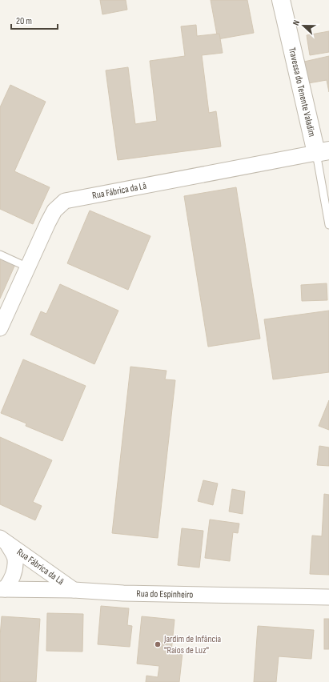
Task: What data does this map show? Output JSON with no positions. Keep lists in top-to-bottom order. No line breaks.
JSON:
{"streets":{"street":["Travessa do Tenente Valadim","Rua Fábrica da Lã","Rua do Espinheiro"]},"crossings":[["Travessa do Tenente Valadim","Rua Fábrica da Lã"],["Rua Fábrica da Lã","Rua do Espinheiro"]],"places":["Jardim de Infância \"Raios de Luz\""],"scale_bar":"20 m","north":"left"}
